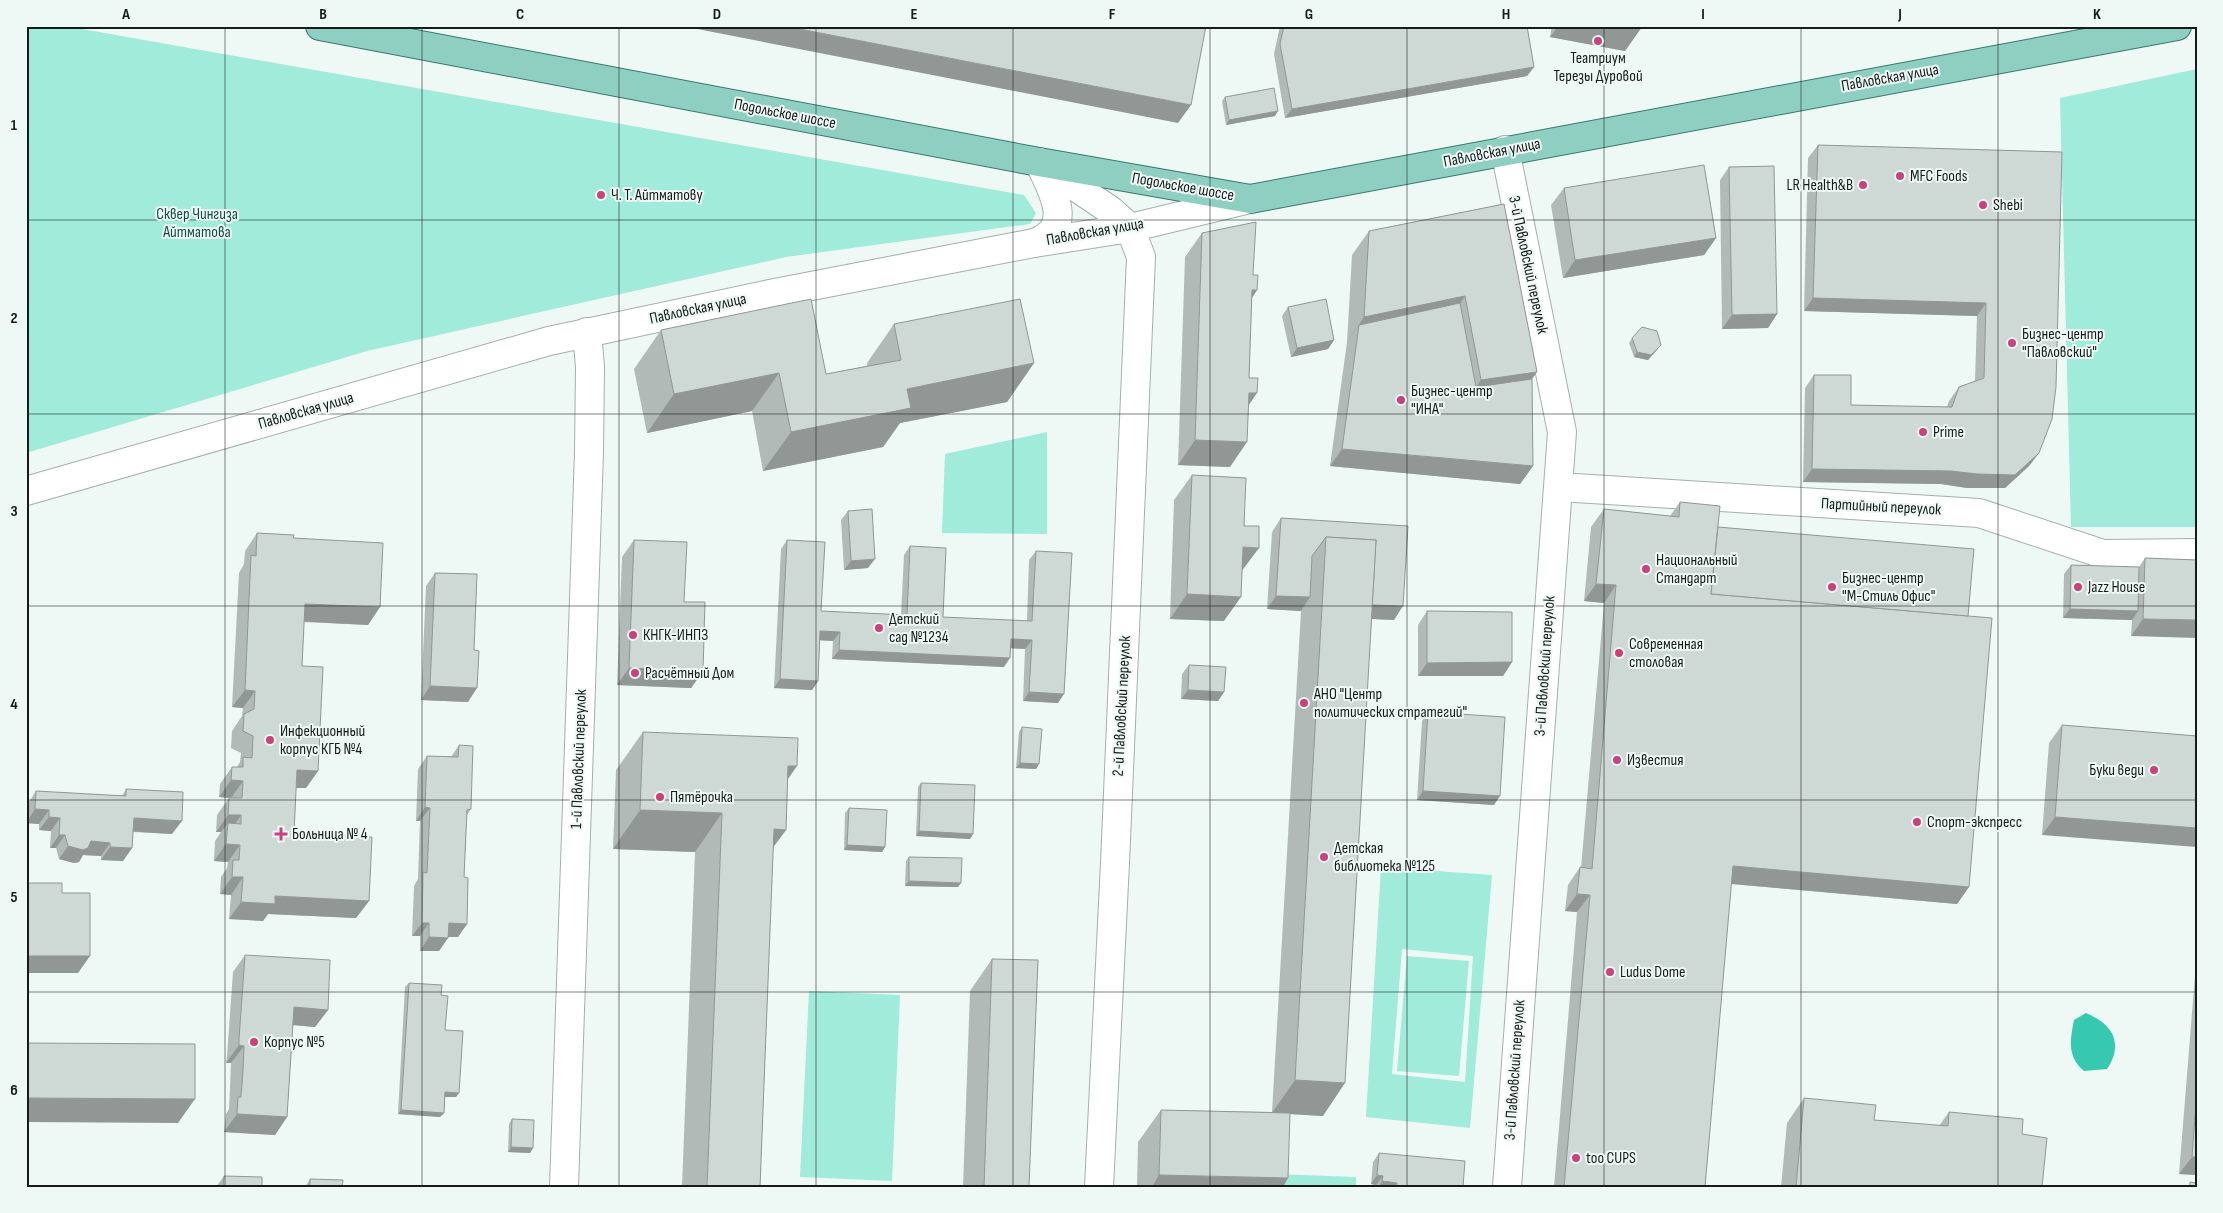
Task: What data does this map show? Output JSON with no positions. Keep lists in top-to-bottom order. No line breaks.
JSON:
{"streets":{"main road":["Павловская улица","Подольское шоссе"],"street":["3-й Павловский переулок","Партийный переулок","2-й Павловский переулок","1-й Павловский переулок"]},"crossings":[["Павловская улица","Подольское шоссе"],["Павловская улица","3-й Павловский переулок"],["Павловская улица","2-й Павловский переулок"],["Павловская улица","1-й Павловский переулок"],["3-й Павловский переулок","Партийный переулок"]],"parks":["Сквер Чингиза Айтматова"],"places":{"other":["Театриум Терезы Дуровой","MFC Foods","LR Health&B","Ч. Т. Айтматову","Shebi","Бизнес-центр \"Павловский\"","Бизнес-центр \"ИНА\"","Prime","Национальный Стандарт","Бизнес-центр \"М-Стиль Офис\"","Jazz House","Детский сад №1234","КНГК-ИНПЗ","Современная столовая","Расчётный Дом","АНО \"Центр политических стратегий\"","Инфекционный корпус КГБ №4","Известия","Буки веди","Пятёрочка","Спорт-экспресс","Детская библиотека №125","Ludus Dome","Корпус №5","too CUPS"],"health":["Больница № 4"]},"grid":{"columns":["A","B","C","D","E","F","G","H","I","J","K"],"rows":["1","2","3","4","5","6"]}}
